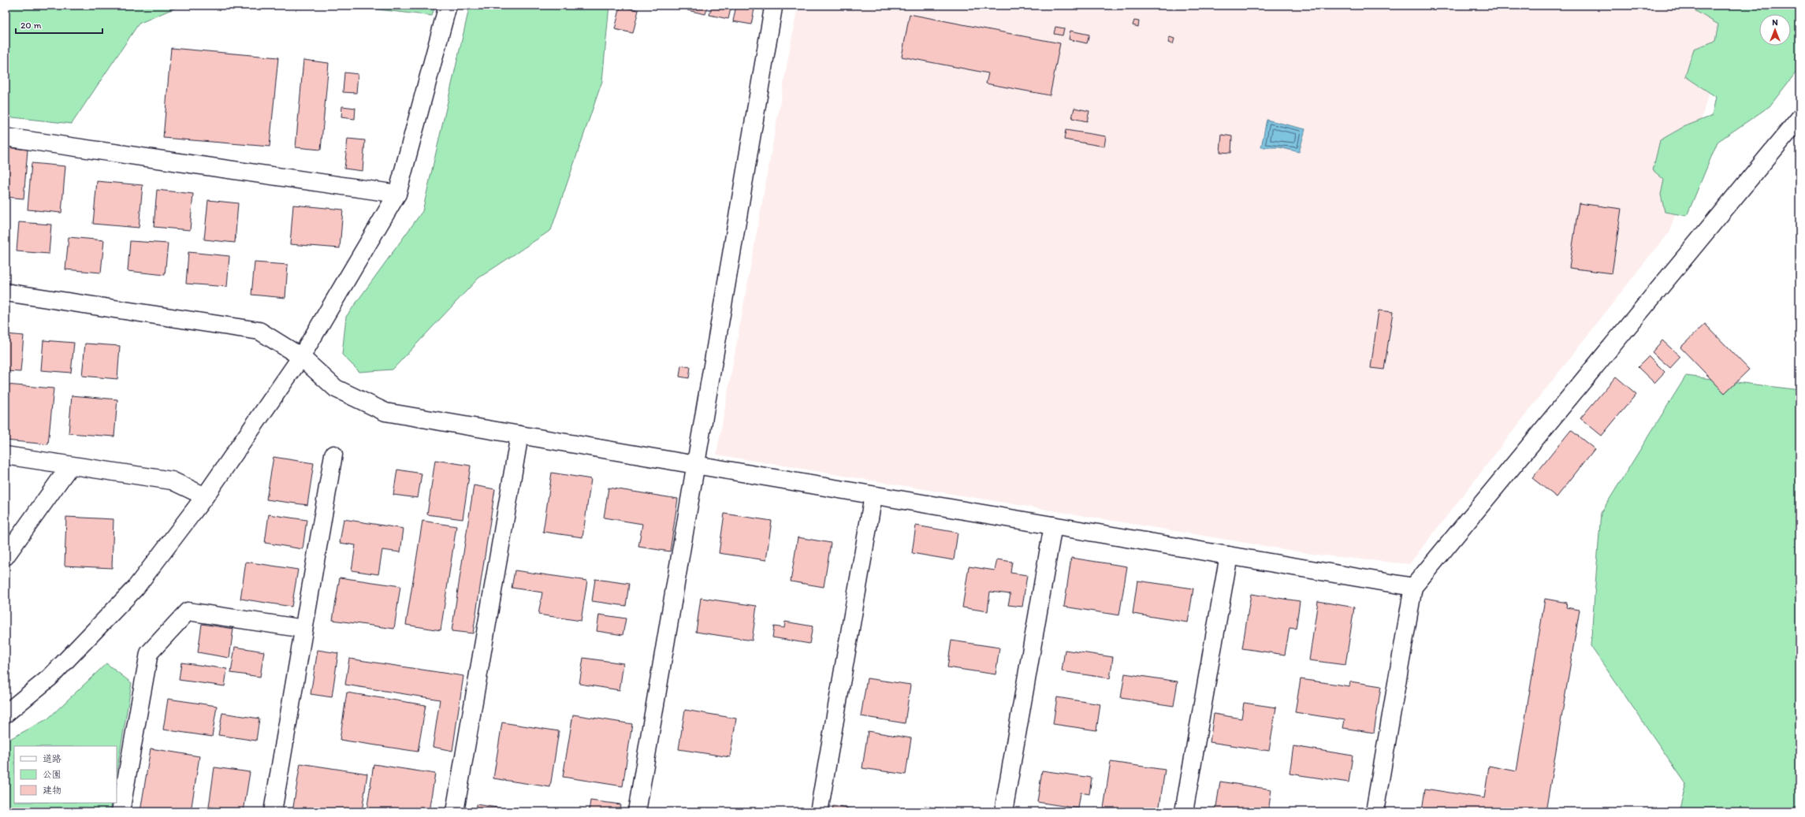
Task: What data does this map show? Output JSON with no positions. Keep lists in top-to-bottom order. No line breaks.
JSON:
{"legend":["道路","公園","建物"],"scale_bar":"20 m","north":"top"}
